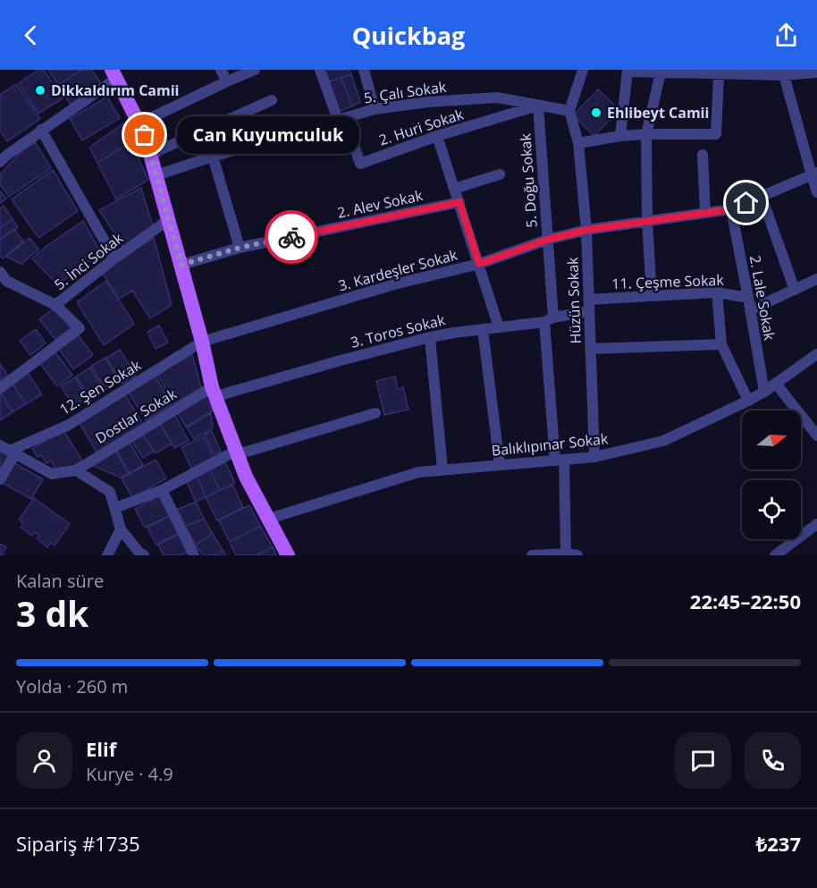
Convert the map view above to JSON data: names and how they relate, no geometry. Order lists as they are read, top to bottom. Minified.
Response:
{"streets":{"street":["5. Çalı Sokak","2. Huri Sokak","5. Doğu Sokak","2. Alev Sokak","5. İnci Sokak","3. Kardeşler Sokak","11. Çeşme Sokak","2. Lale Sokak","Hüzün Sokak","3. Toros Sokak","12. Şen Sokak","Dostlar Sokak","Balıklıpınar Sokak"]},"crossings":[["5. Çalı Sokak","2. Huri Sokak"],["5. Çalı Sokak","5. Doğu Sokak"],["5. Çalı Sokak","Hüzün Sokak"],["2. Huri Sokak","5. Doğu Sokak"],["5. Doğu Sokak","3. Kardeşler Sokak"],["5. Doğu Sokak","3. Toros Sokak"],["5. Doğu Sokak","Balıklıpınar Sokak"],["3. Kardeşler Sokak","2. Lale Sokak"],["3. Kardeşler Sokak","Hüzün Sokak"],["3. Kardeşler Sokak","12. Şen Sokak"],["11. Çeşme Sokak","2. Lale Sokak"],["11. Çeşme Sokak","Hüzün Sokak"],["2. Lale Sokak","Balıklıpınar Sokak"],["Hüzün Sokak","3. Toros Sokak"],["Hüzün Sokak","Balıklıpınar Sokak"],["3. Toros Sokak","Dostlar Sokak"]],"places":["Dikkaldırım Camii","Ehlibeyt Camii","Can Kuyumculuk"],"north":"right","page":{"header":"Quickbag","bubble":"Can Kuyumculuk","heading":["3 dk","Kalan süre","22:45–22:50"],"panel":["Elif","Kurye · 4.9","Sipariş #1735","₺237"],"bar":"Yolda · 260 m"}}
